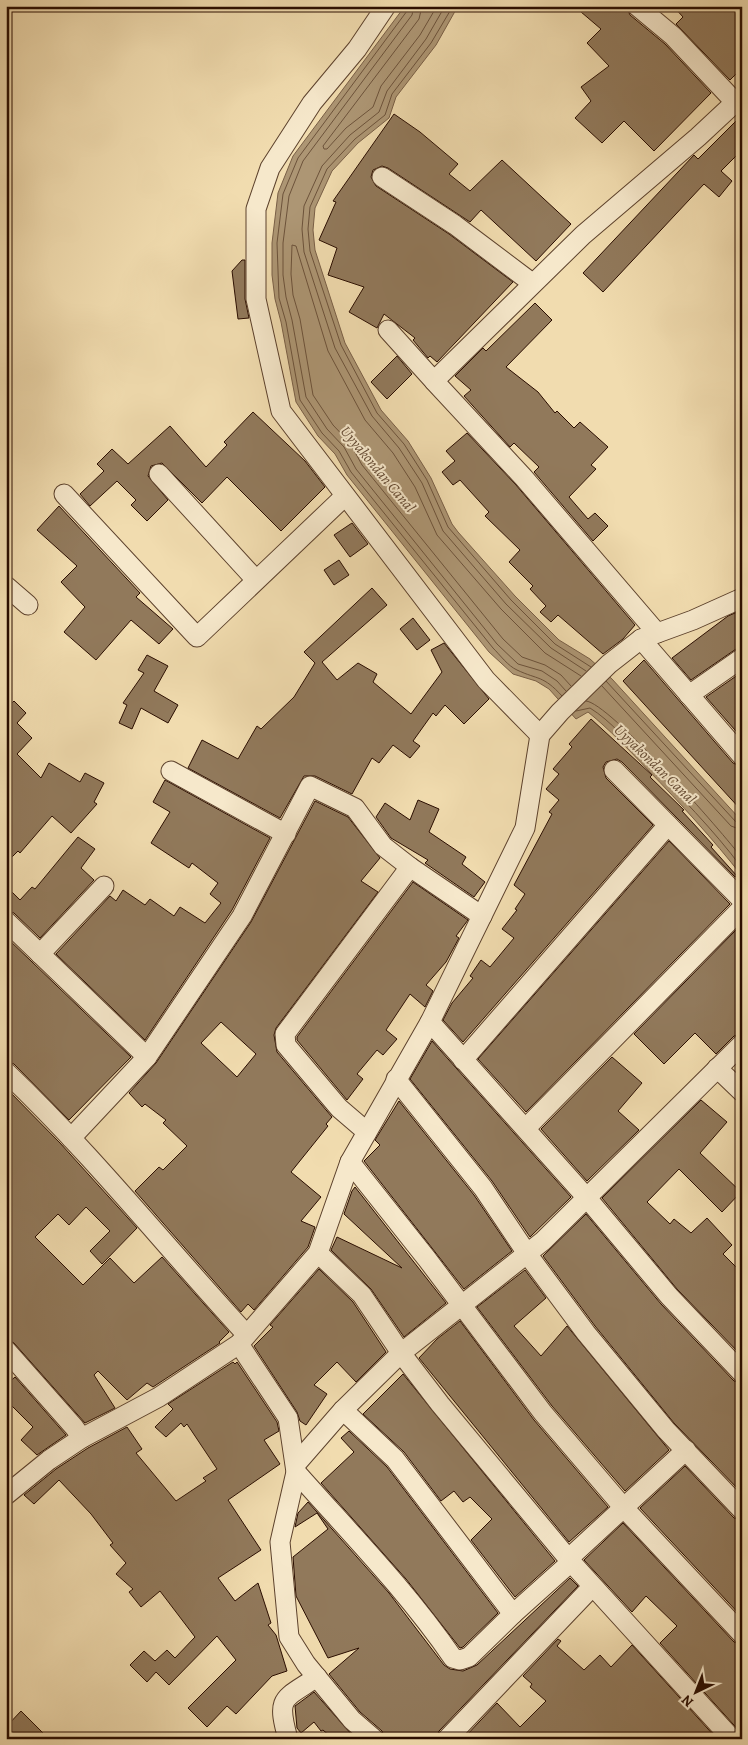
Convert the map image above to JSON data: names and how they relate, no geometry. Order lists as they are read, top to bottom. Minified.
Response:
{"water":["Uyyakondan Canal"],"north":"bottom left"}
